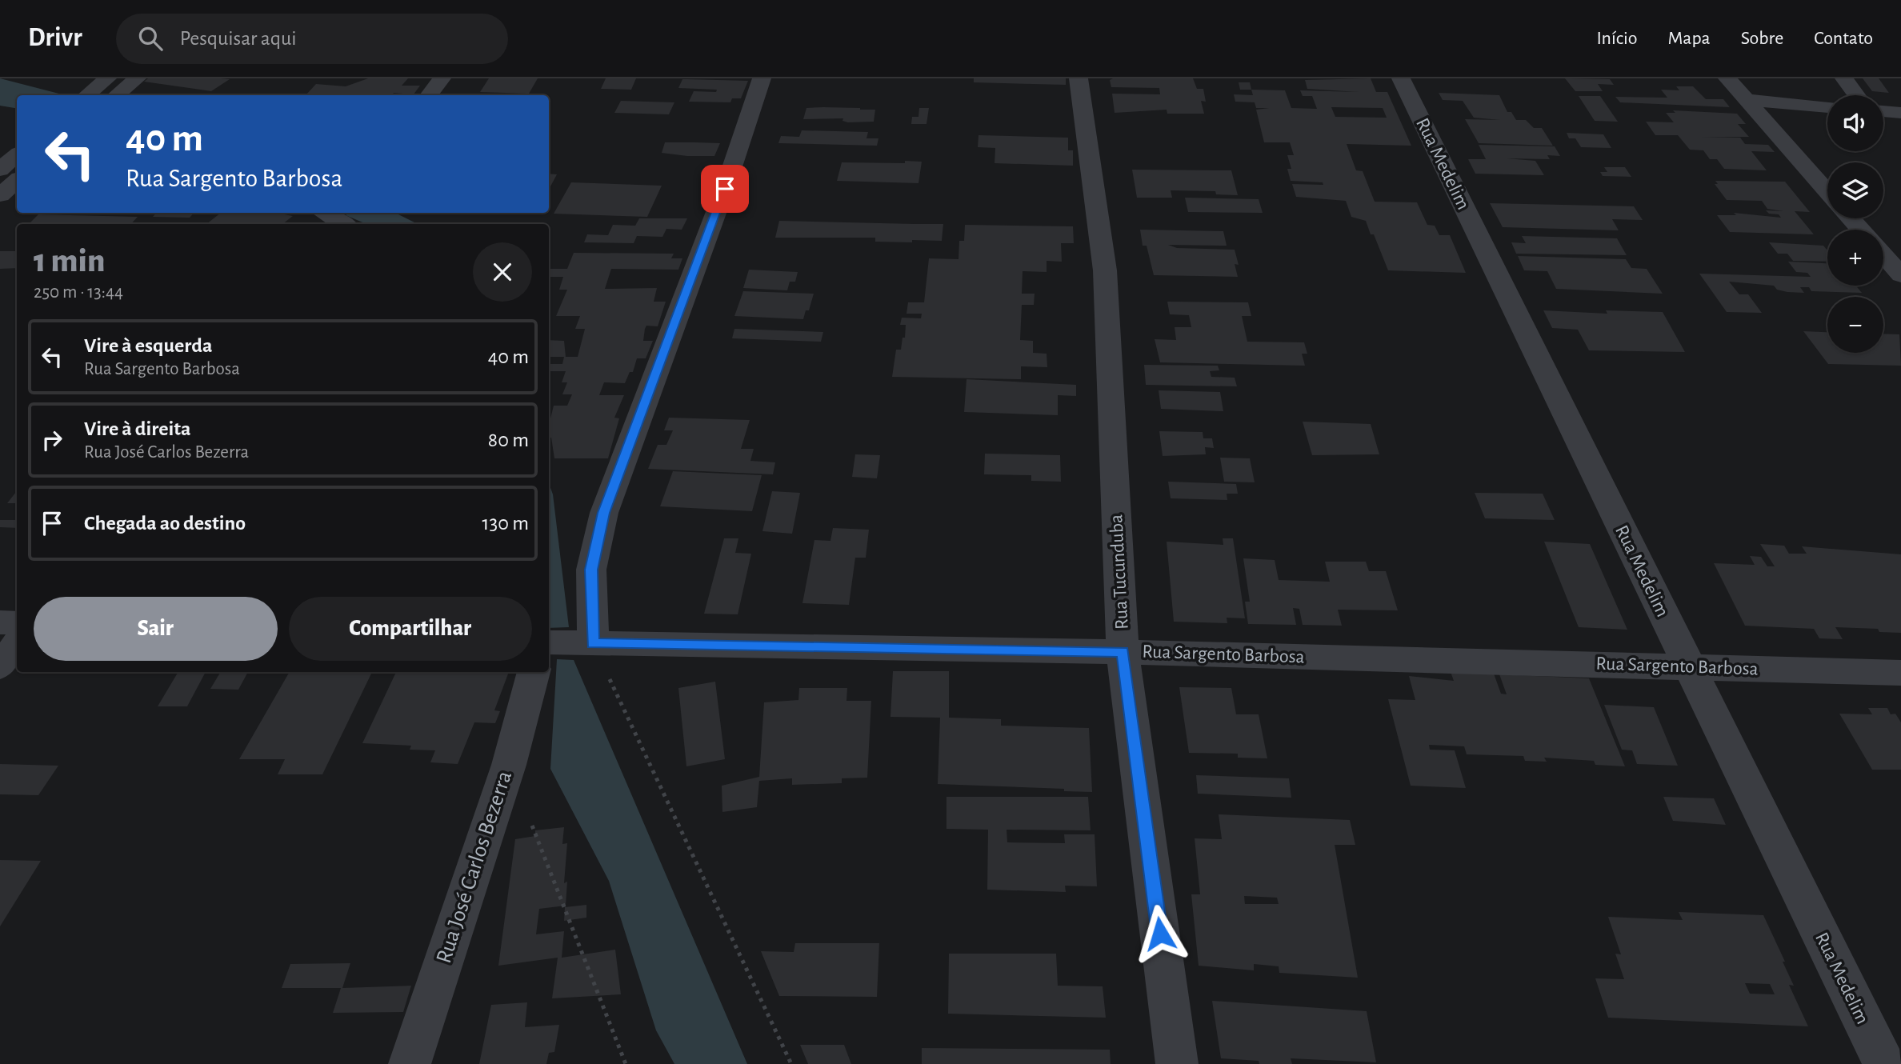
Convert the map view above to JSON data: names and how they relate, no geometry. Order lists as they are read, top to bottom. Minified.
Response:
{"streets":{"street":["Rua Medelim","Rua Tucunduba","Rua Sargento Barbosa","Rua José Carlos Bezerra"]},"crossings":[["Rua Medelim","Rua Sargento Barbosa"],["Rua Tucunduba","Rua Sargento Barbosa"]],"page":{"header":"Drivr","search":"Pesquisar aqui","nav":["Início","Mapa","Sobre","Contato"],"map_buttons":["+","−"],"turn":["40 m","Rua Sargento Barbosa"],"heading":["1 min","250 m · 13:44"],"list":[{"name":"Vire à esquerda","note":"Rua Sargento Barbosa","value":"40 m"},{"name":"Vire à direita","note":"Rua José Carlos Bezerra","value":"80 m"},{"name":"Chegada ao destino","value":"130 m"}],"buttons":["Sair","Compartilhar"]}}
